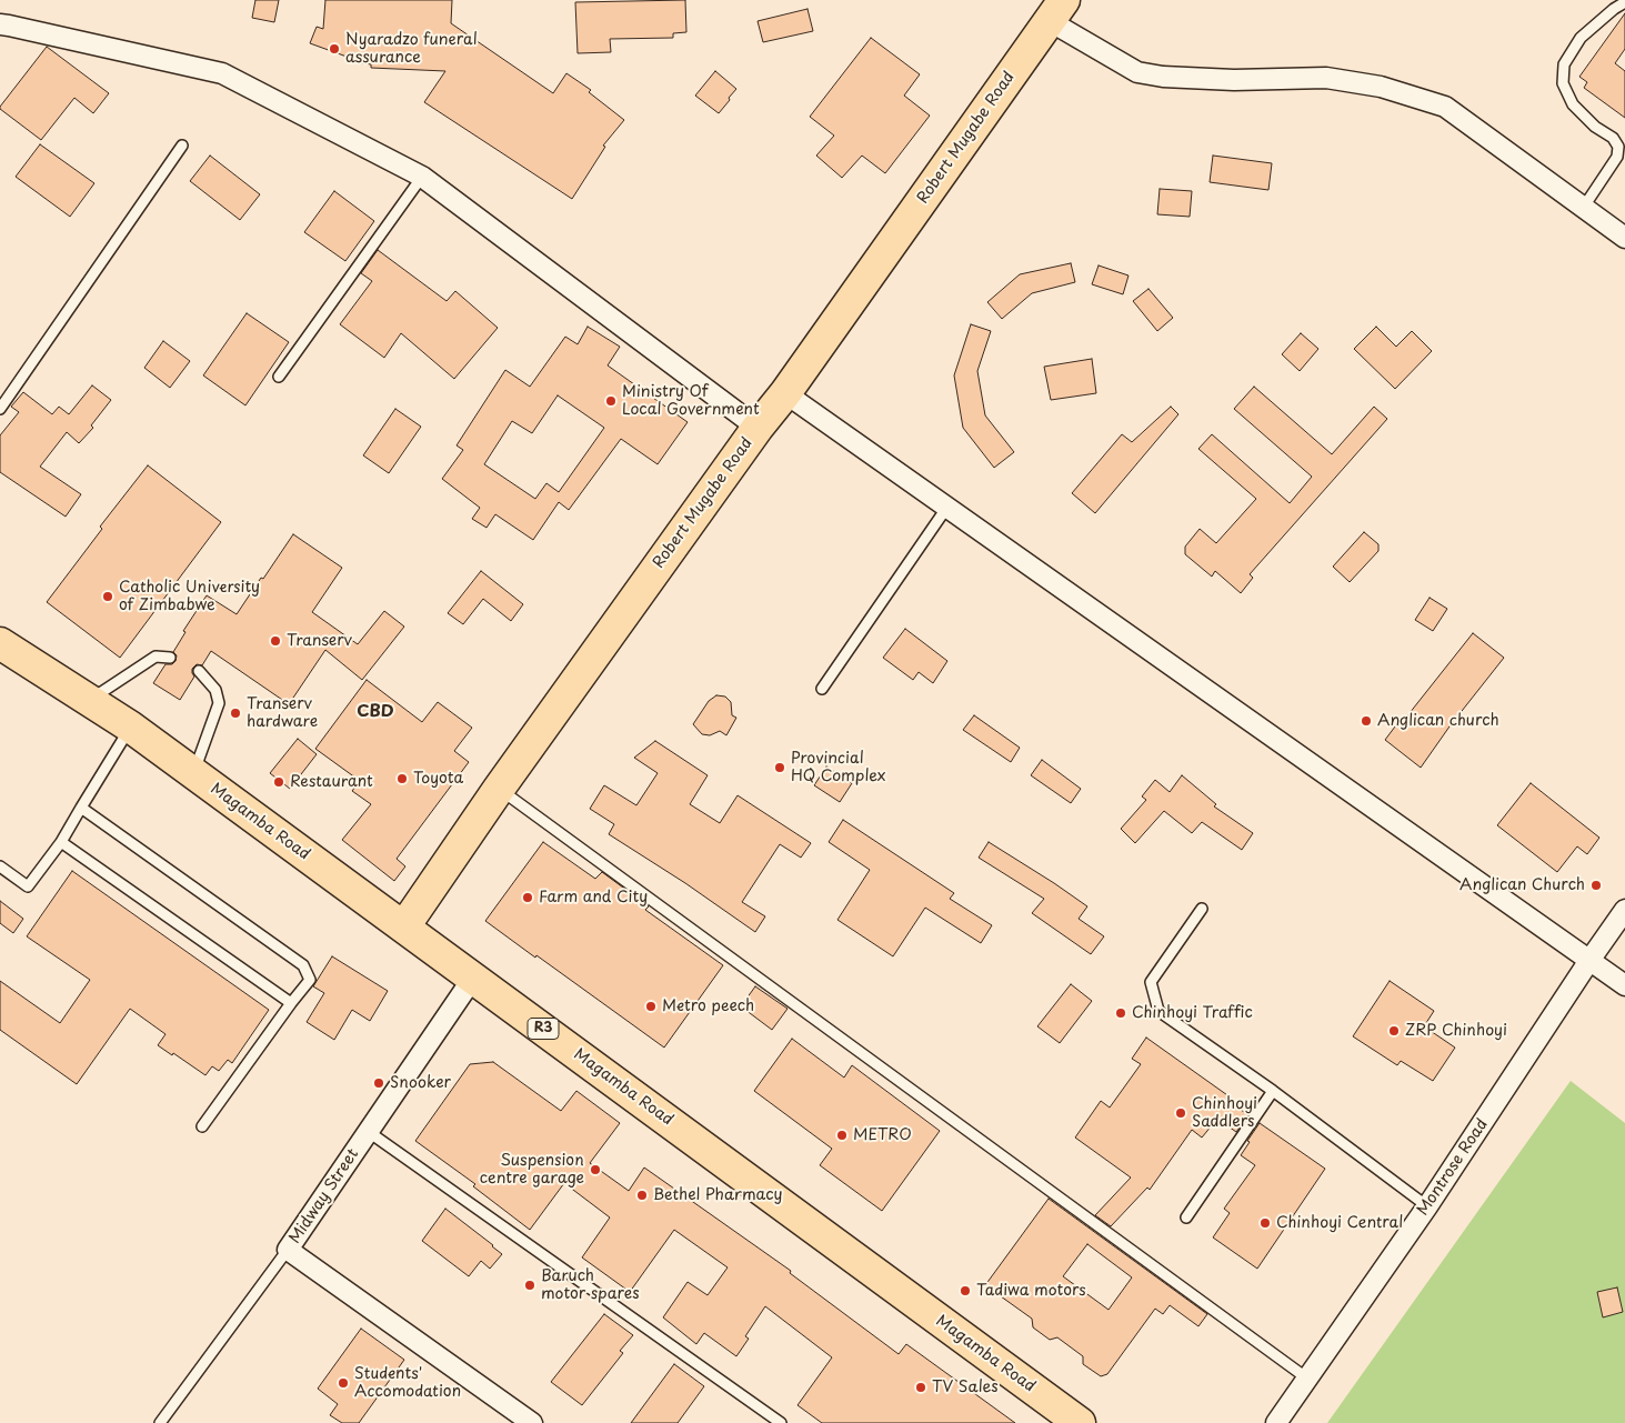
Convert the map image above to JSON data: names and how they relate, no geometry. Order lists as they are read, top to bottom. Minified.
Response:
{"streets":{"main road":["Robert Mugabe Road","Magamba Road","R3"],"street":["Montrose Road","Midway Street"]},"crossings":[["Robert Mugabe Road","Magamba Road"],["Magamba Road","Midway Street"]],"districts":["CBD"],"places":["Nyaradzo funeral assurance","Ministry Of Local Government","Catholic University of Zimbabwe","Transerv","Transerv hardware","Anglican church","Provincial HQ Complex","Toyota","Restaurant","Anglican Church","Farm and City","Metro peech","Chinhoyi Traffic","ZRP Chinhoyi","Snooker","Chinhoyi Saddlers","METRO","Suspension centre garage","Bethel Pharmacy","Chinhoyi Central","Baruch motor spares","Tadiwa motors","Students' Accomodation","TV Sales"]}
